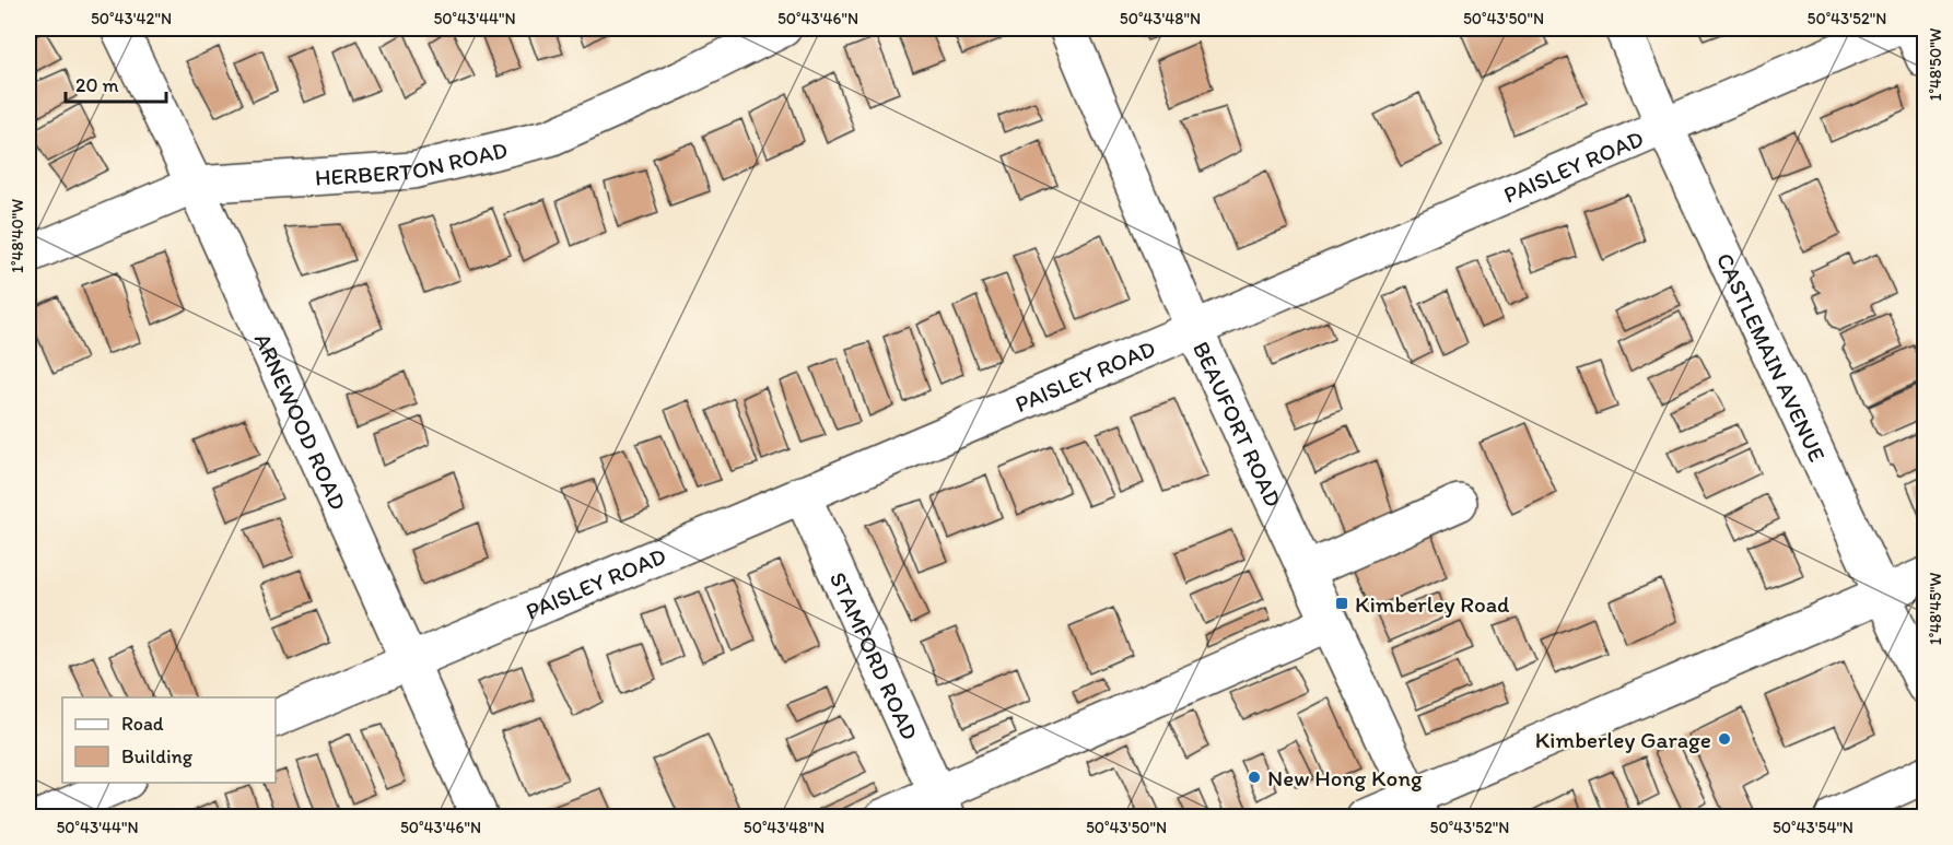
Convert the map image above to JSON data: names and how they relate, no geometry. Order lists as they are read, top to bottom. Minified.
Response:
{"streets":{"street":["HERBERTON ROAD","PAISLEY ROAD","CASTLEMAIN AVENUE","ARNEWOOD ROAD","BEAUFORT ROAD","STAMFORD ROAD"]},"crossings":[["HERBERTON ROAD","ARNEWOOD ROAD"],["PAISLEY ROAD","CASTLEMAIN AVENUE"],["PAISLEY ROAD","ARNEWOOD ROAD"],["PAISLEY ROAD","BEAUFORT ROAD"],["PAISLEY ROAD","STAMFORD ROAD"]],"places":{"transit":["Kimberley Road"],"other":["Kimberley Garage","New Hong Kong"]},"legend":["Road","Building"],"scale_bar":"20 m","coordinates":["50°43'42\"N","50°43'44\"N","50°43'46\"N","50°43'48\"N","50°43'50\"N","50°43'52\"N","1°48'50\"W","1°48'40\"W","1°48'45\"W","50°43'54\"N"]}
